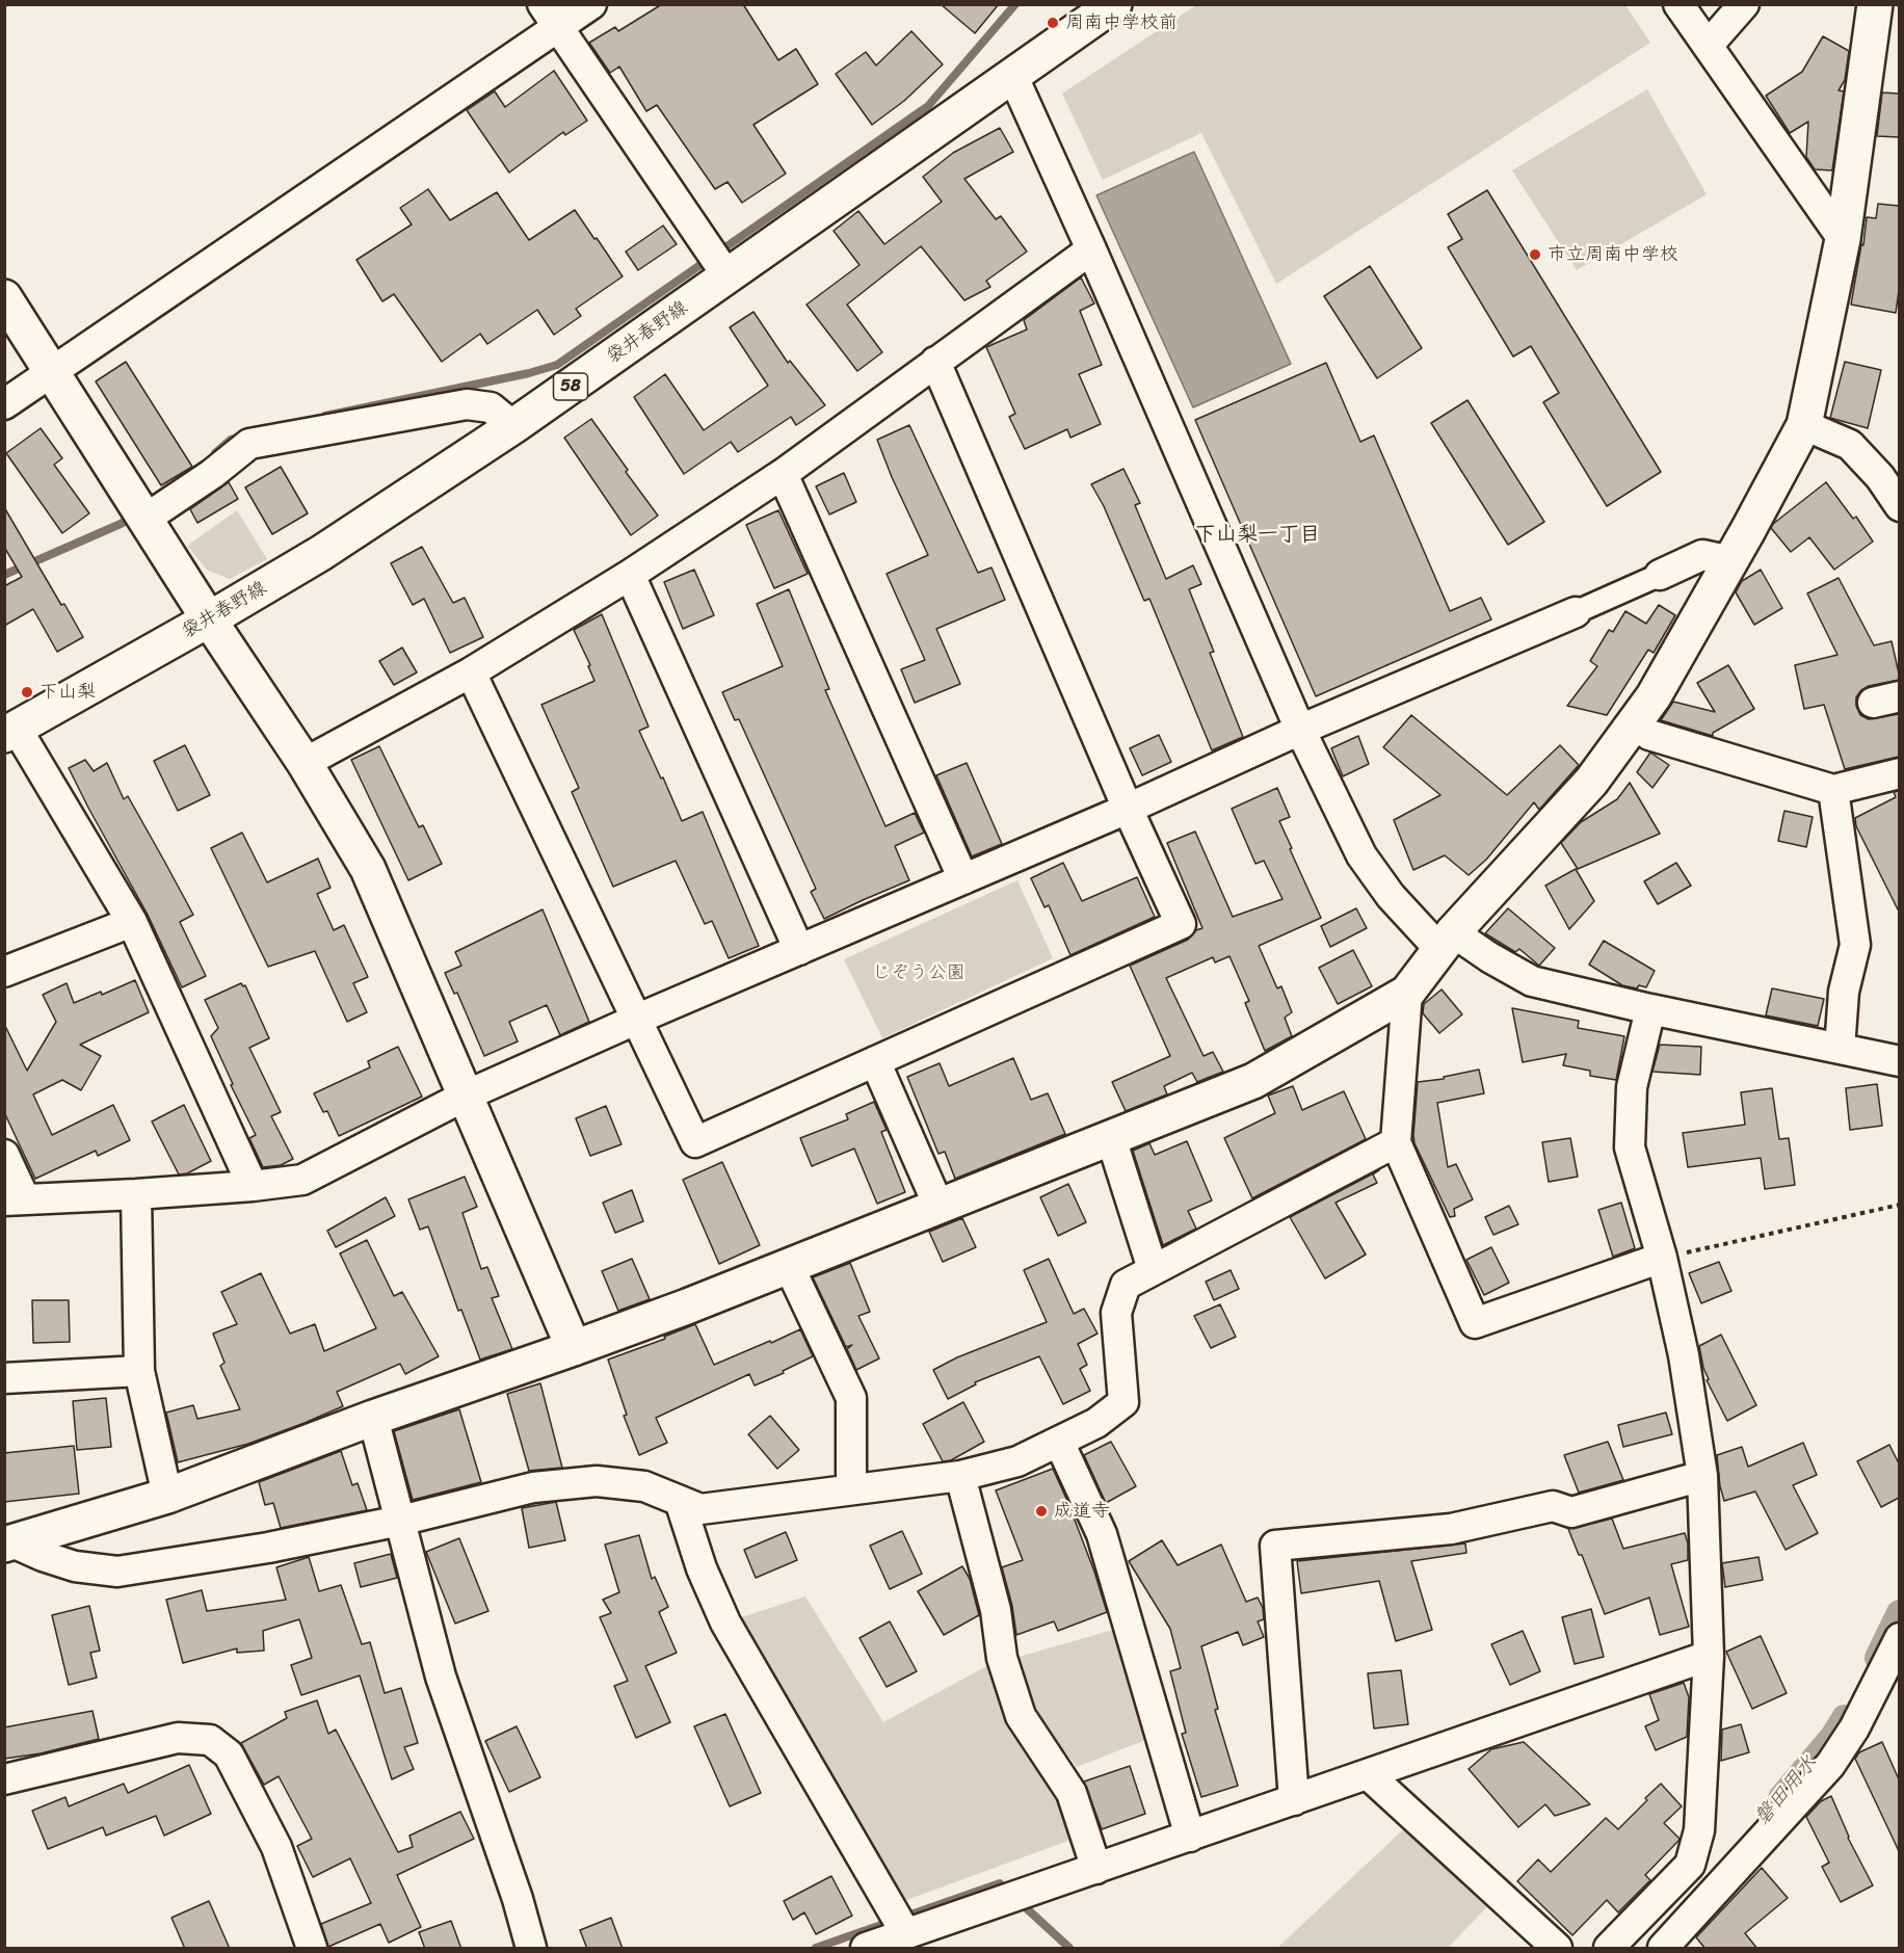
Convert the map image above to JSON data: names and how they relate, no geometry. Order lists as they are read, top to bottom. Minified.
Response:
{"streets":{"street":["袋井春野線","58"]},"districts":["下山梨一丁目"],"water":["磐田用水"],"parks":["じぞう公園"],"places":["周南中学校前","市立周南中学校","下山梨","成道寺"]}
